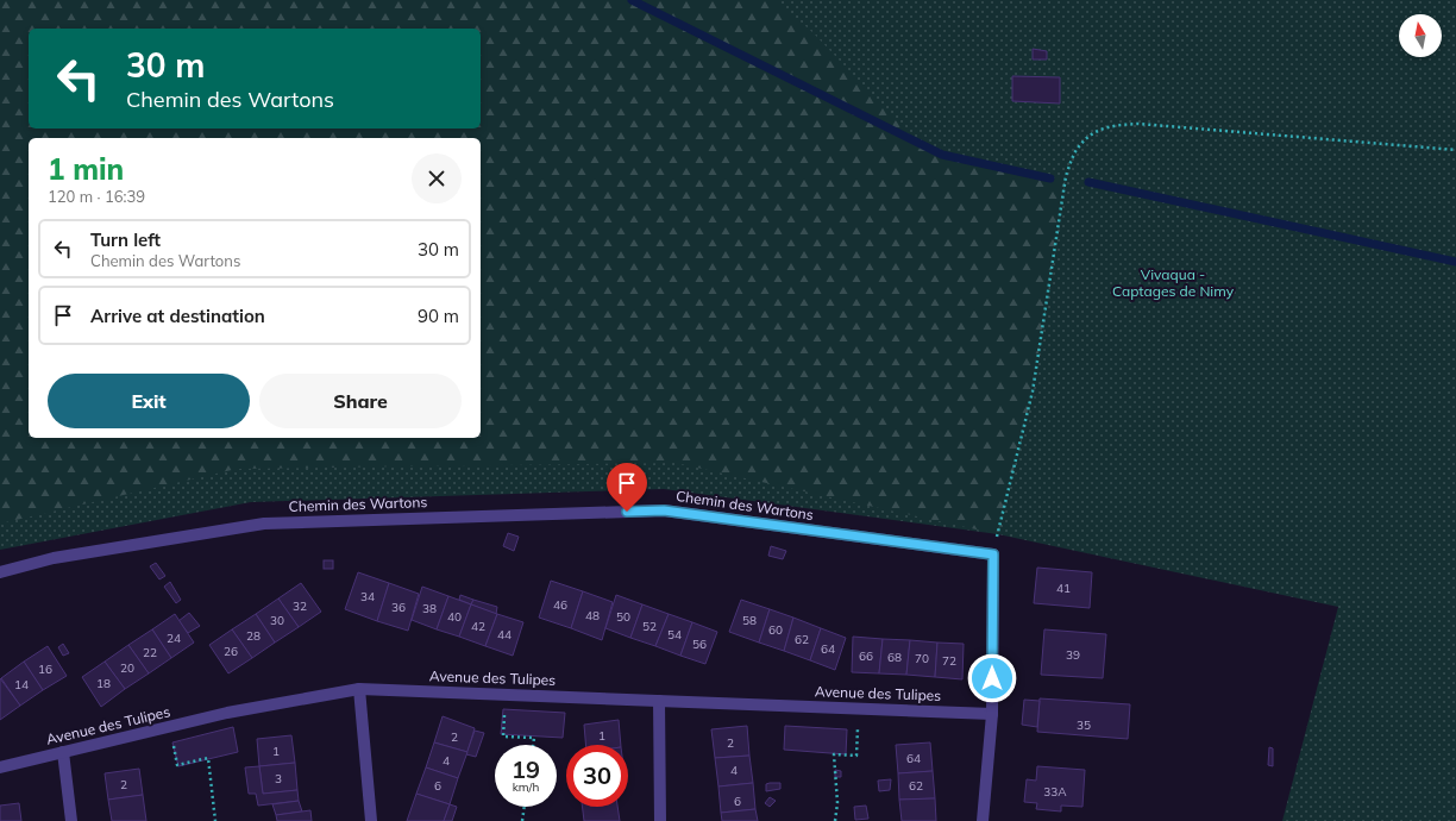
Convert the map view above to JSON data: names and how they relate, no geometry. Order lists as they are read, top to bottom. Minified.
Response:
{"streets":{"street":["Chemin des Wartons","Avenue des Tulipes"]},"parks":["Vivaqua - Captages de Nimy"],"house_numbers":["41","34","46","32","36","38","48","40","50","30","58","42","52","60","44","54","28","24","62","56","64","26","22","39","66","68","70","72","20","16","18","14","35","1","2","2","1","64","4","4","3","2","6","62","33A","6"],"north":"top","page":{"turn":["30 m","Chemin des Wartons"],"heading":["1 min","120 m · 16:39"],"list":[{"name":"Turn left","note":"Chemin des Wartons","value":"30 m"},{"name":"Arrive at destination","value":"90 m"}],"buttons":["Exit","Share"],"speed":"19 km/h","limit":"30"}}
